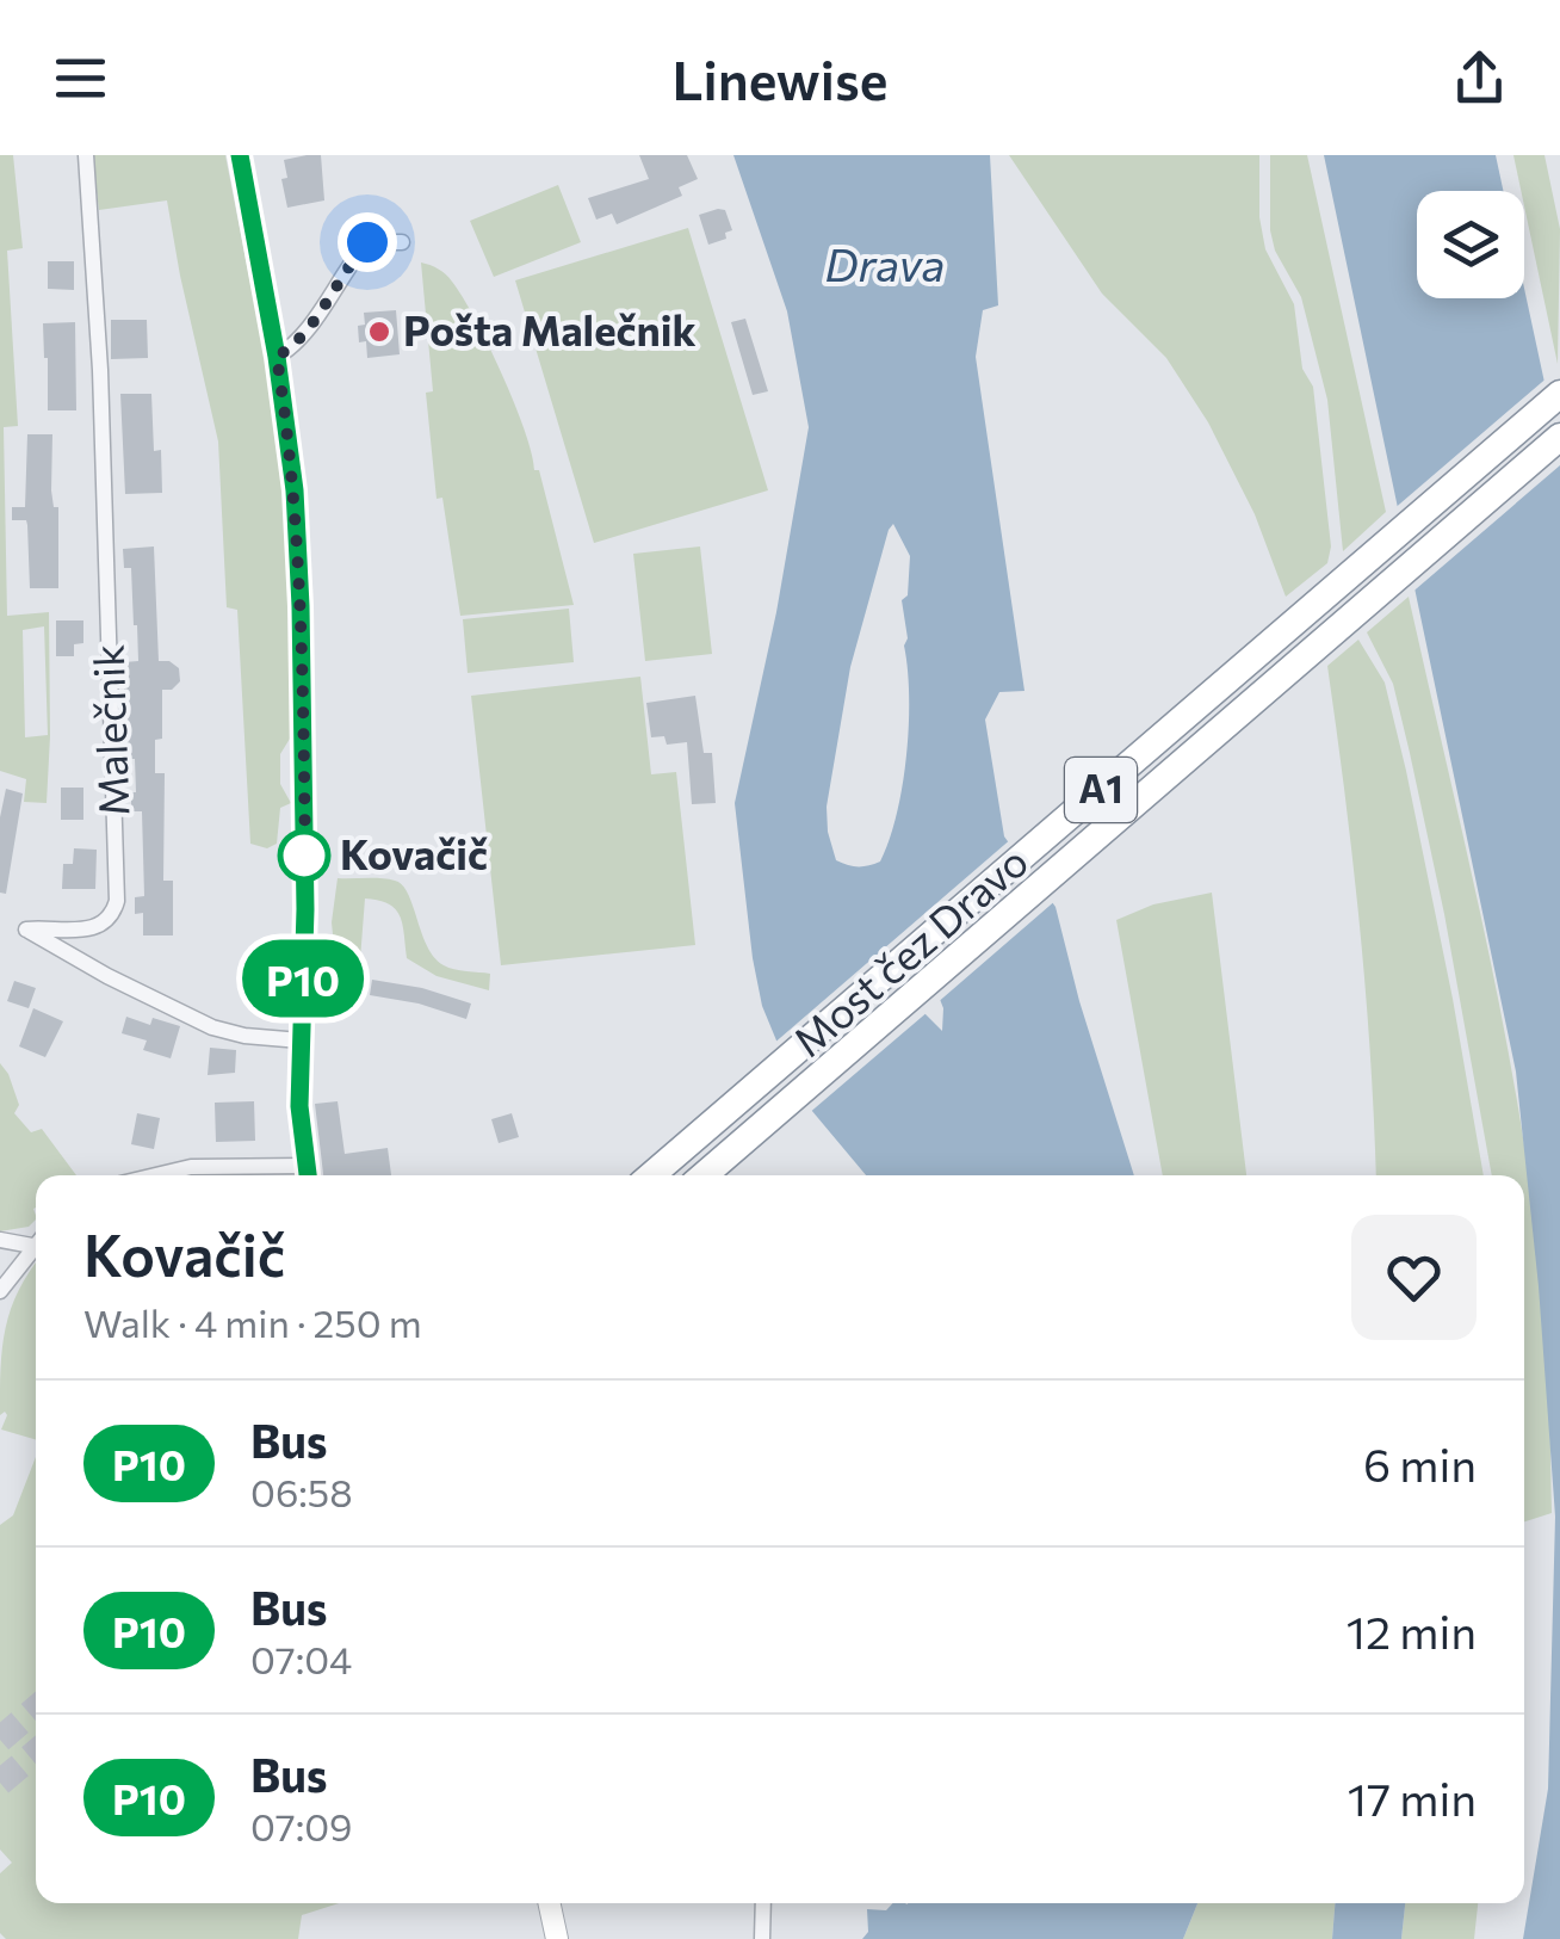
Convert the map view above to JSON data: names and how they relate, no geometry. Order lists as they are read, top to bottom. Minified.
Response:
{"streets":{"highway":["A1","Most čez Dravo"],"street":["Malečnik"]},"water":["Drava"],"places":["Pošta Malečnik","Kovačič"],"lines":["bus line P10"],"page":{"header":"Linewise","on_map":"P10","heading":["Kovačič","Walk · 4 min · 250 m"],"list":[{"mark":"P10","name":"Bus","note":"06:58","value":"6 min"},{"mark":"P10","name":"Bus","note":"07:04","value":"12 min"},{"mark":"P10","name":"Bus","note":"07:09","value":"17 min"}]}}
